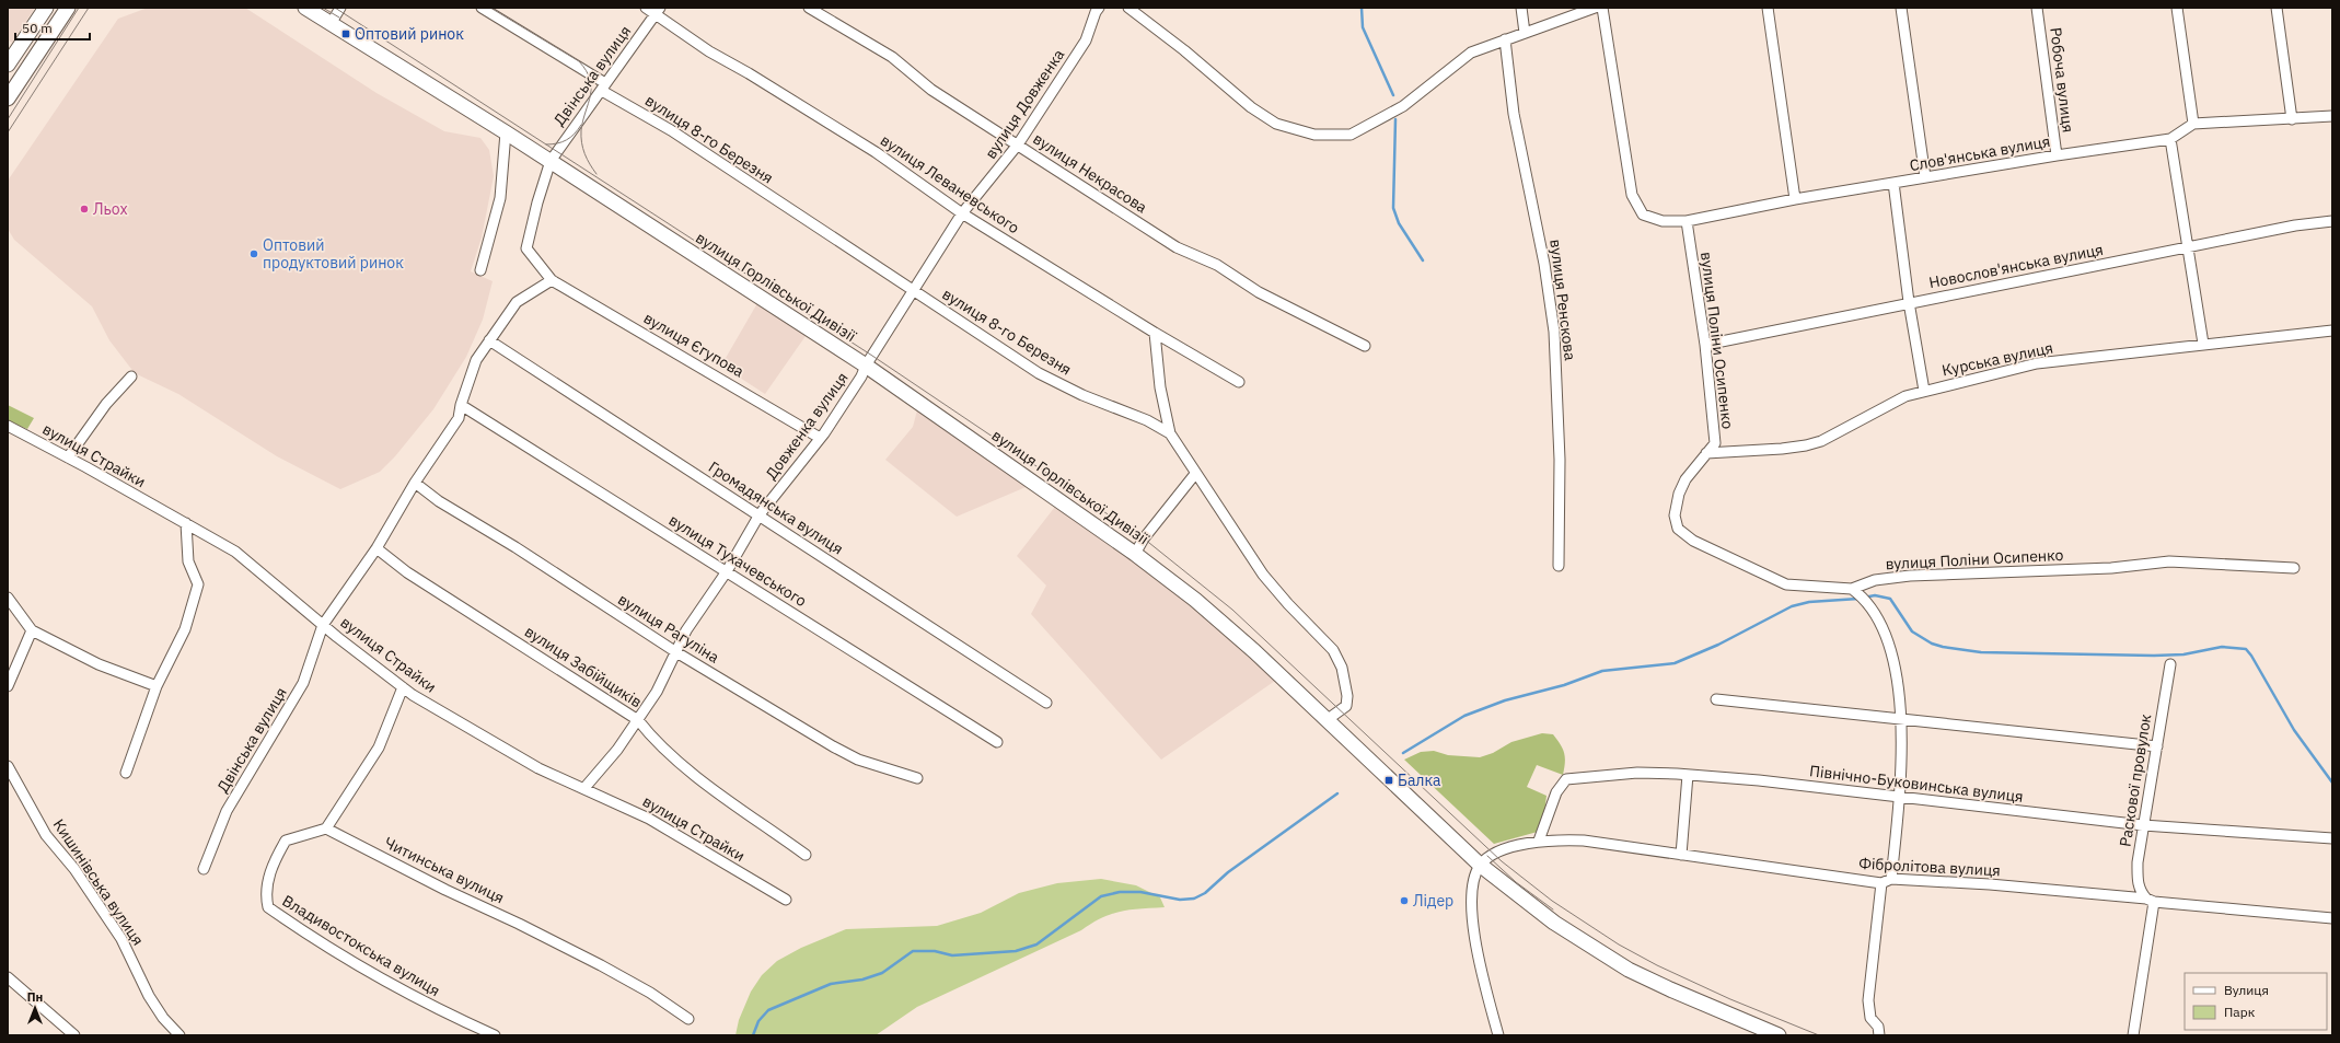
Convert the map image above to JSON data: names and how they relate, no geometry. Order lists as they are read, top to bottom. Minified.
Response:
{"streets":{"main road":["вулиця Горлівської Дивізії"],"street":["Двінська вулиця","Робоча вулиця","вулиця Довженка","вулиця 8-го Березня","Слов'янська вулиця","вулиця Некрасова","вулиця Леваневського","Новослов'янська вулиця","вулиця Ренскова","вулиця Поліни Осипенко","вулиця Єгупова","Курська вулиця","Довженка вулиця","вулиця Страйки","Громадянська вулиця","вулиця Тухачевського","вулиця Рагуліна","вулиця Забійщиків","Раскової провулок","Північно-Буковинська вулиця","Фібролітова вулиця","Читинська вулиця","Кишинівська вулиця","Владивостокська вулиця"]},"crossings":[["Двінська вулиця","вулиця 8-го Березня"],["Двінська вулиця","вулиця Леваневського"],["Двінська вулиця","вулиця Горлівської Дивізії"],["Двінська вулиця","вулиця Єгупова"],["Двінська вулиця","вулиця Страйки"],["Двінська вулиця","Громадянська вулиця"],["Двінська вулиця","вулиця Тухачевського"],["Двінська вулиця","вулиця Рагуліна"],["Двінська вулиця","вулиця Забійщиків"],["Робоча вулиця","Слов'янська вулиця"],["вулиця Довженка","вулиця 8-го Березня"],["вулиця Довженка","вулиця Некрасова"],["вулиця Довженка","вулиця Леваневського"],["вулиця Довженка","вулиця Горлівської Дивізії"],["вулиця Довженка","Довженка вулиця"],["вулиця 8-го Березня","вулиця Горлівської Дивізії"],["Слов'янська вулиця","вулиця Поліни Осипенко"],["Новослов'янська вулиця","вулиця Поліни Осипенко"],["вулиця Горлівської Дивізії","Довженка вулиця"],["вулиця Горлівської Дивізії","Фібролітова вулиця"],["вулиця Поліни Осипенко","Курська вулиця"],["вулиця Єгупова","Довженка вулиця"],["Довженка вулиця","вулиця Страйки"],["Довженка вулиця","Громадянська вулиця"],["Довженка вулиця","вулиця Тухачевського"],["Довженка вулиця","вулиця Рагуліна"],["Довженка вулиця","вулиця Забійщиків"],["Раскової провулок","Північно-Буковинська вулиця"],["Раскової провулок","Фібролітова вулиця"],["Північно-Буковинська вулиця","Фібролітова вулиця"],["Читинська вулиця","Владивостокська вулиця"]],"places":{"transit":["Оптовий ринок","Балка"],"other":["Льох","Оптовий продуктовий ринок","Лідер"]},"legend":["Вулиця","Парк"],"scale_bar":"50 m","north":"top"}
